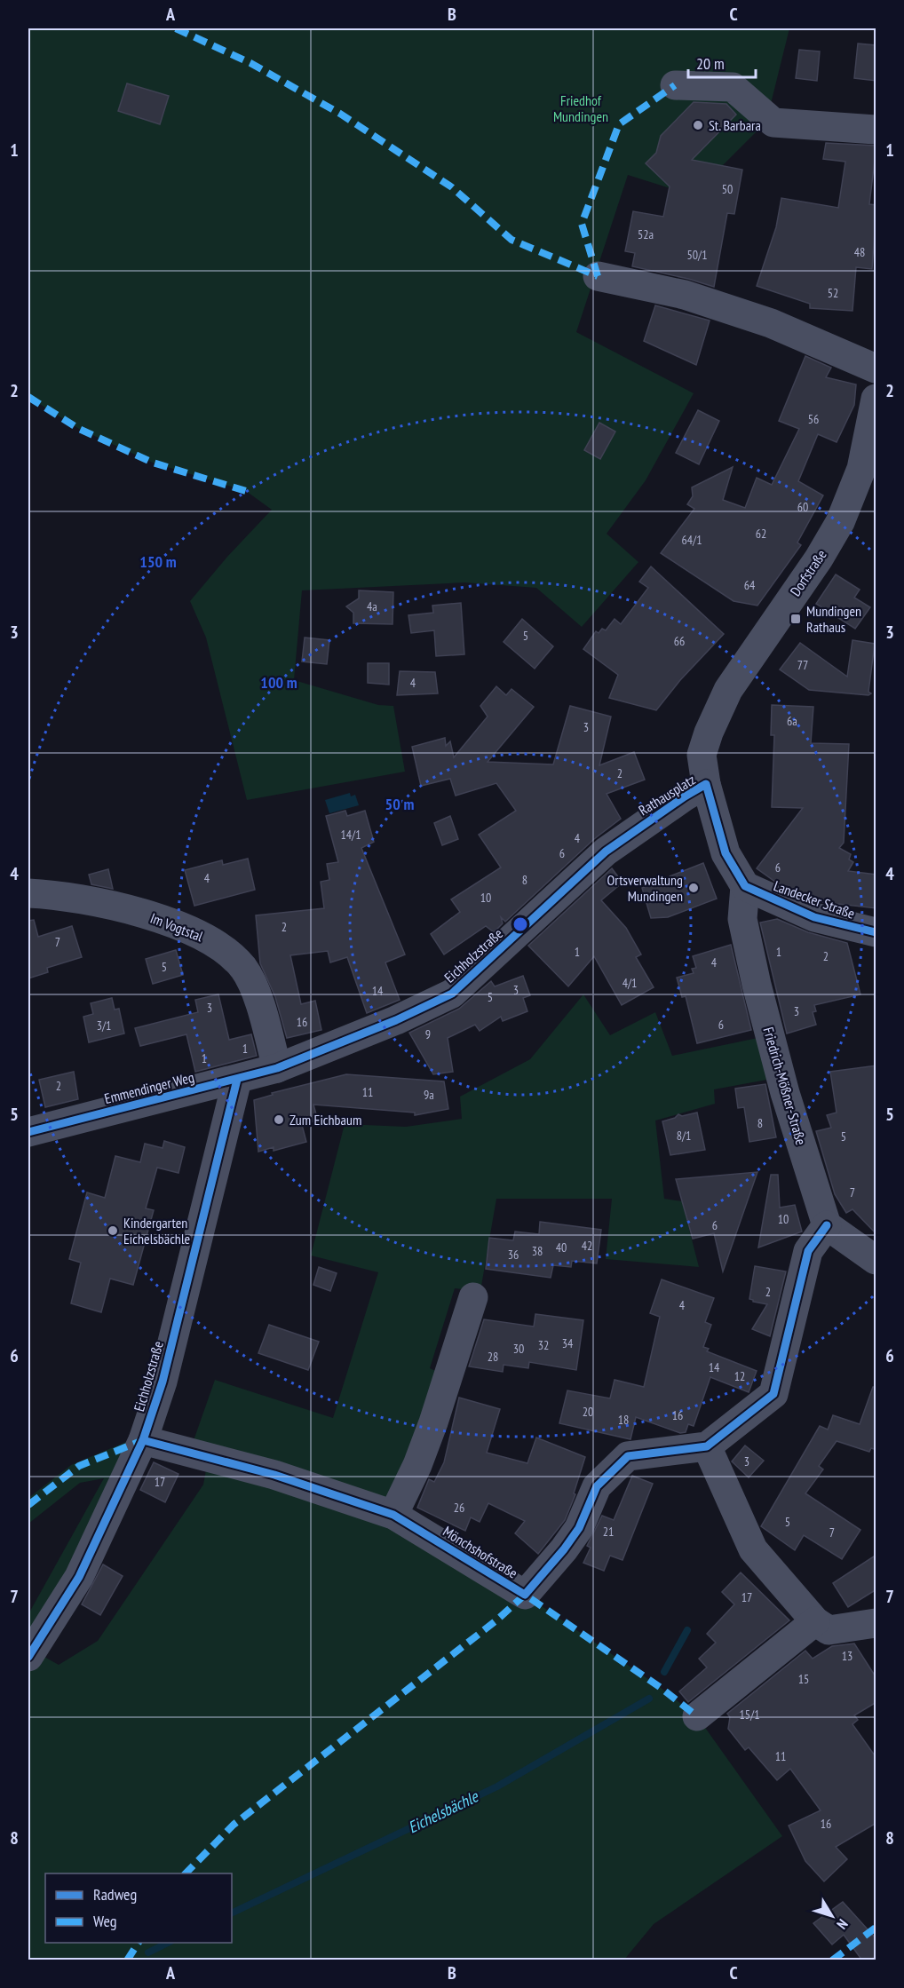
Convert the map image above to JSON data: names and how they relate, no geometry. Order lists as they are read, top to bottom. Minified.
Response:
{"streets":{"street":["Dorfstraße","Rathausplatz","Landecker Straße","Im Vogtstal","Eichholzstraße","Friedrich-Mößner-Straße","Emmendinger Weg","Mönchshofstraße"]},"crossings":[["Dorfstraße","Rathausplatz"],["Rathausplatz","Landecker Straße"],["Rathausplatz","Eichholzstraße"],["Rathausplatz","Friedrich-Mößner-Straße"],["Landecker Straße","Friedrich-Mößner-Straße"],["Im Vogtstal","Eichholzstraße"],["Im Vogtstal","Emmendinger Weg"],["Eichholzstraße","Emmendinger Weg"],["Eichholzstraße","Mönchshofstraße"]],"water":["Eichelsbächle"],"parks":["Friedhof Mundingen"],"places":{"other":["St. Barbara","Ortsverwaltung Mundingen","Zum Eichbaum","Kindergarten Eichelsbächle"],"transit":["Mundingen Rathaus"]},"house_numbers":["50","52a","48","50/1","52","56","60","62","64/1","64","4a","5","66","77","4","6a","3","2","14/1","4","6","6","4","8","10","2","7","1","1","2","4","5","4/1","3","14","5","3","3","16","6","3/1","9","1","1","2","11","9a","8","8/1","5","7","10","6","42","40","38","36","2","4","34","32","30","28","14","12","20","16","18","3","17","26","5","21","7","17","13","15","15/1","11","16"],"legend":["Radweg","Weg"],"scale_bar":"20 m","north":"bottom right","grid":{"columns":["A","B","C"],"rows":["1","2","3","4","5","6","7","8"]},"rings":["150 m","100 m","50 m"]}
